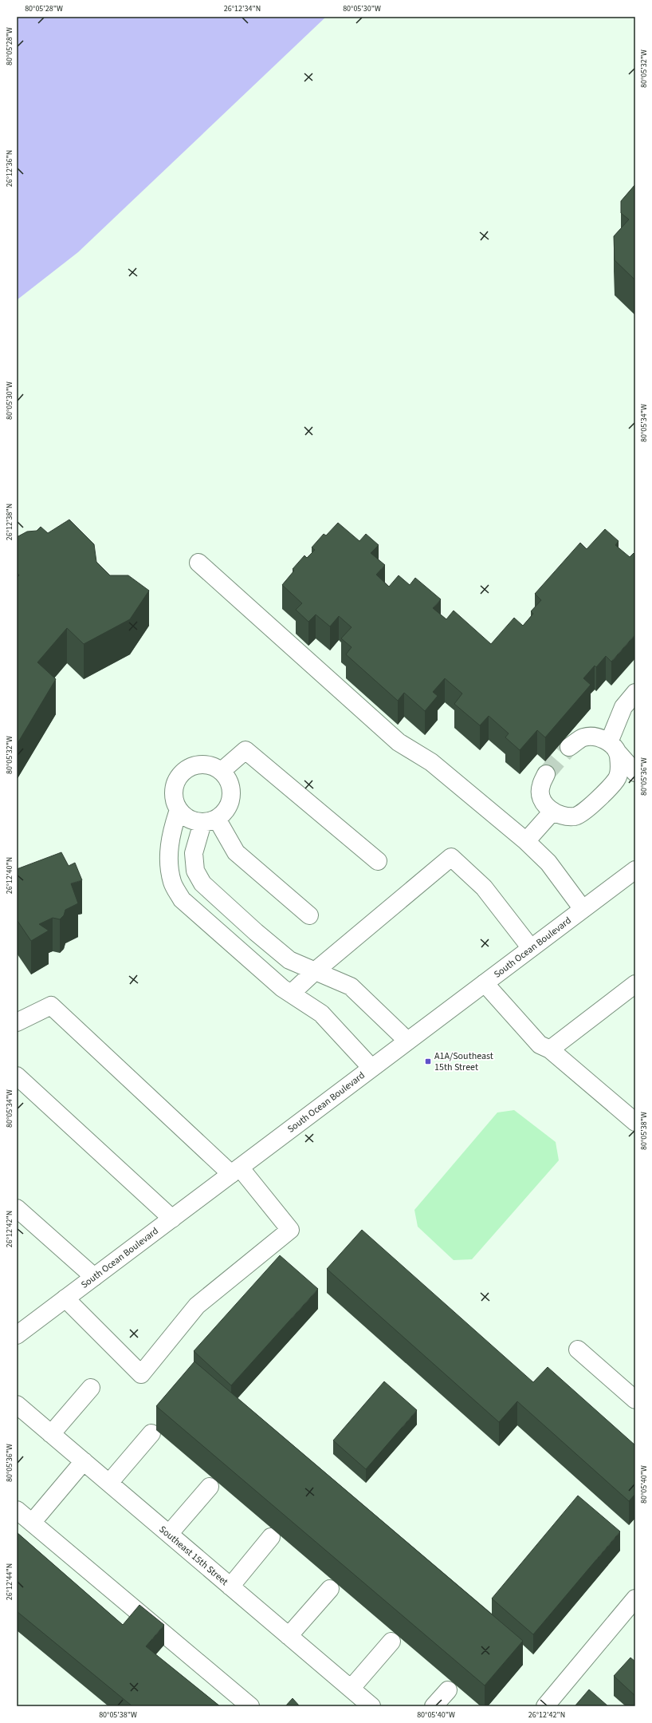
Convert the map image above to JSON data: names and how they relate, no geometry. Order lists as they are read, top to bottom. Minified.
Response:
{"streets":{"main road":["South Ocean Boulevard","Southeast 15th Street"]},"places":{"transit":["A1A/Southeast 15th Street"]},"coordinates":["80°05'28\"W","26°12'34\"N","80°05'30\"W","80°05'32\"W","26°12'36\"N","80°05'34\"W","26°12'38\"N","80°05'36\"W","26°12'40\"N","80°05'38\"W","26°12'42\"N","80°05'40\"W","26°12'44\"N"]}
